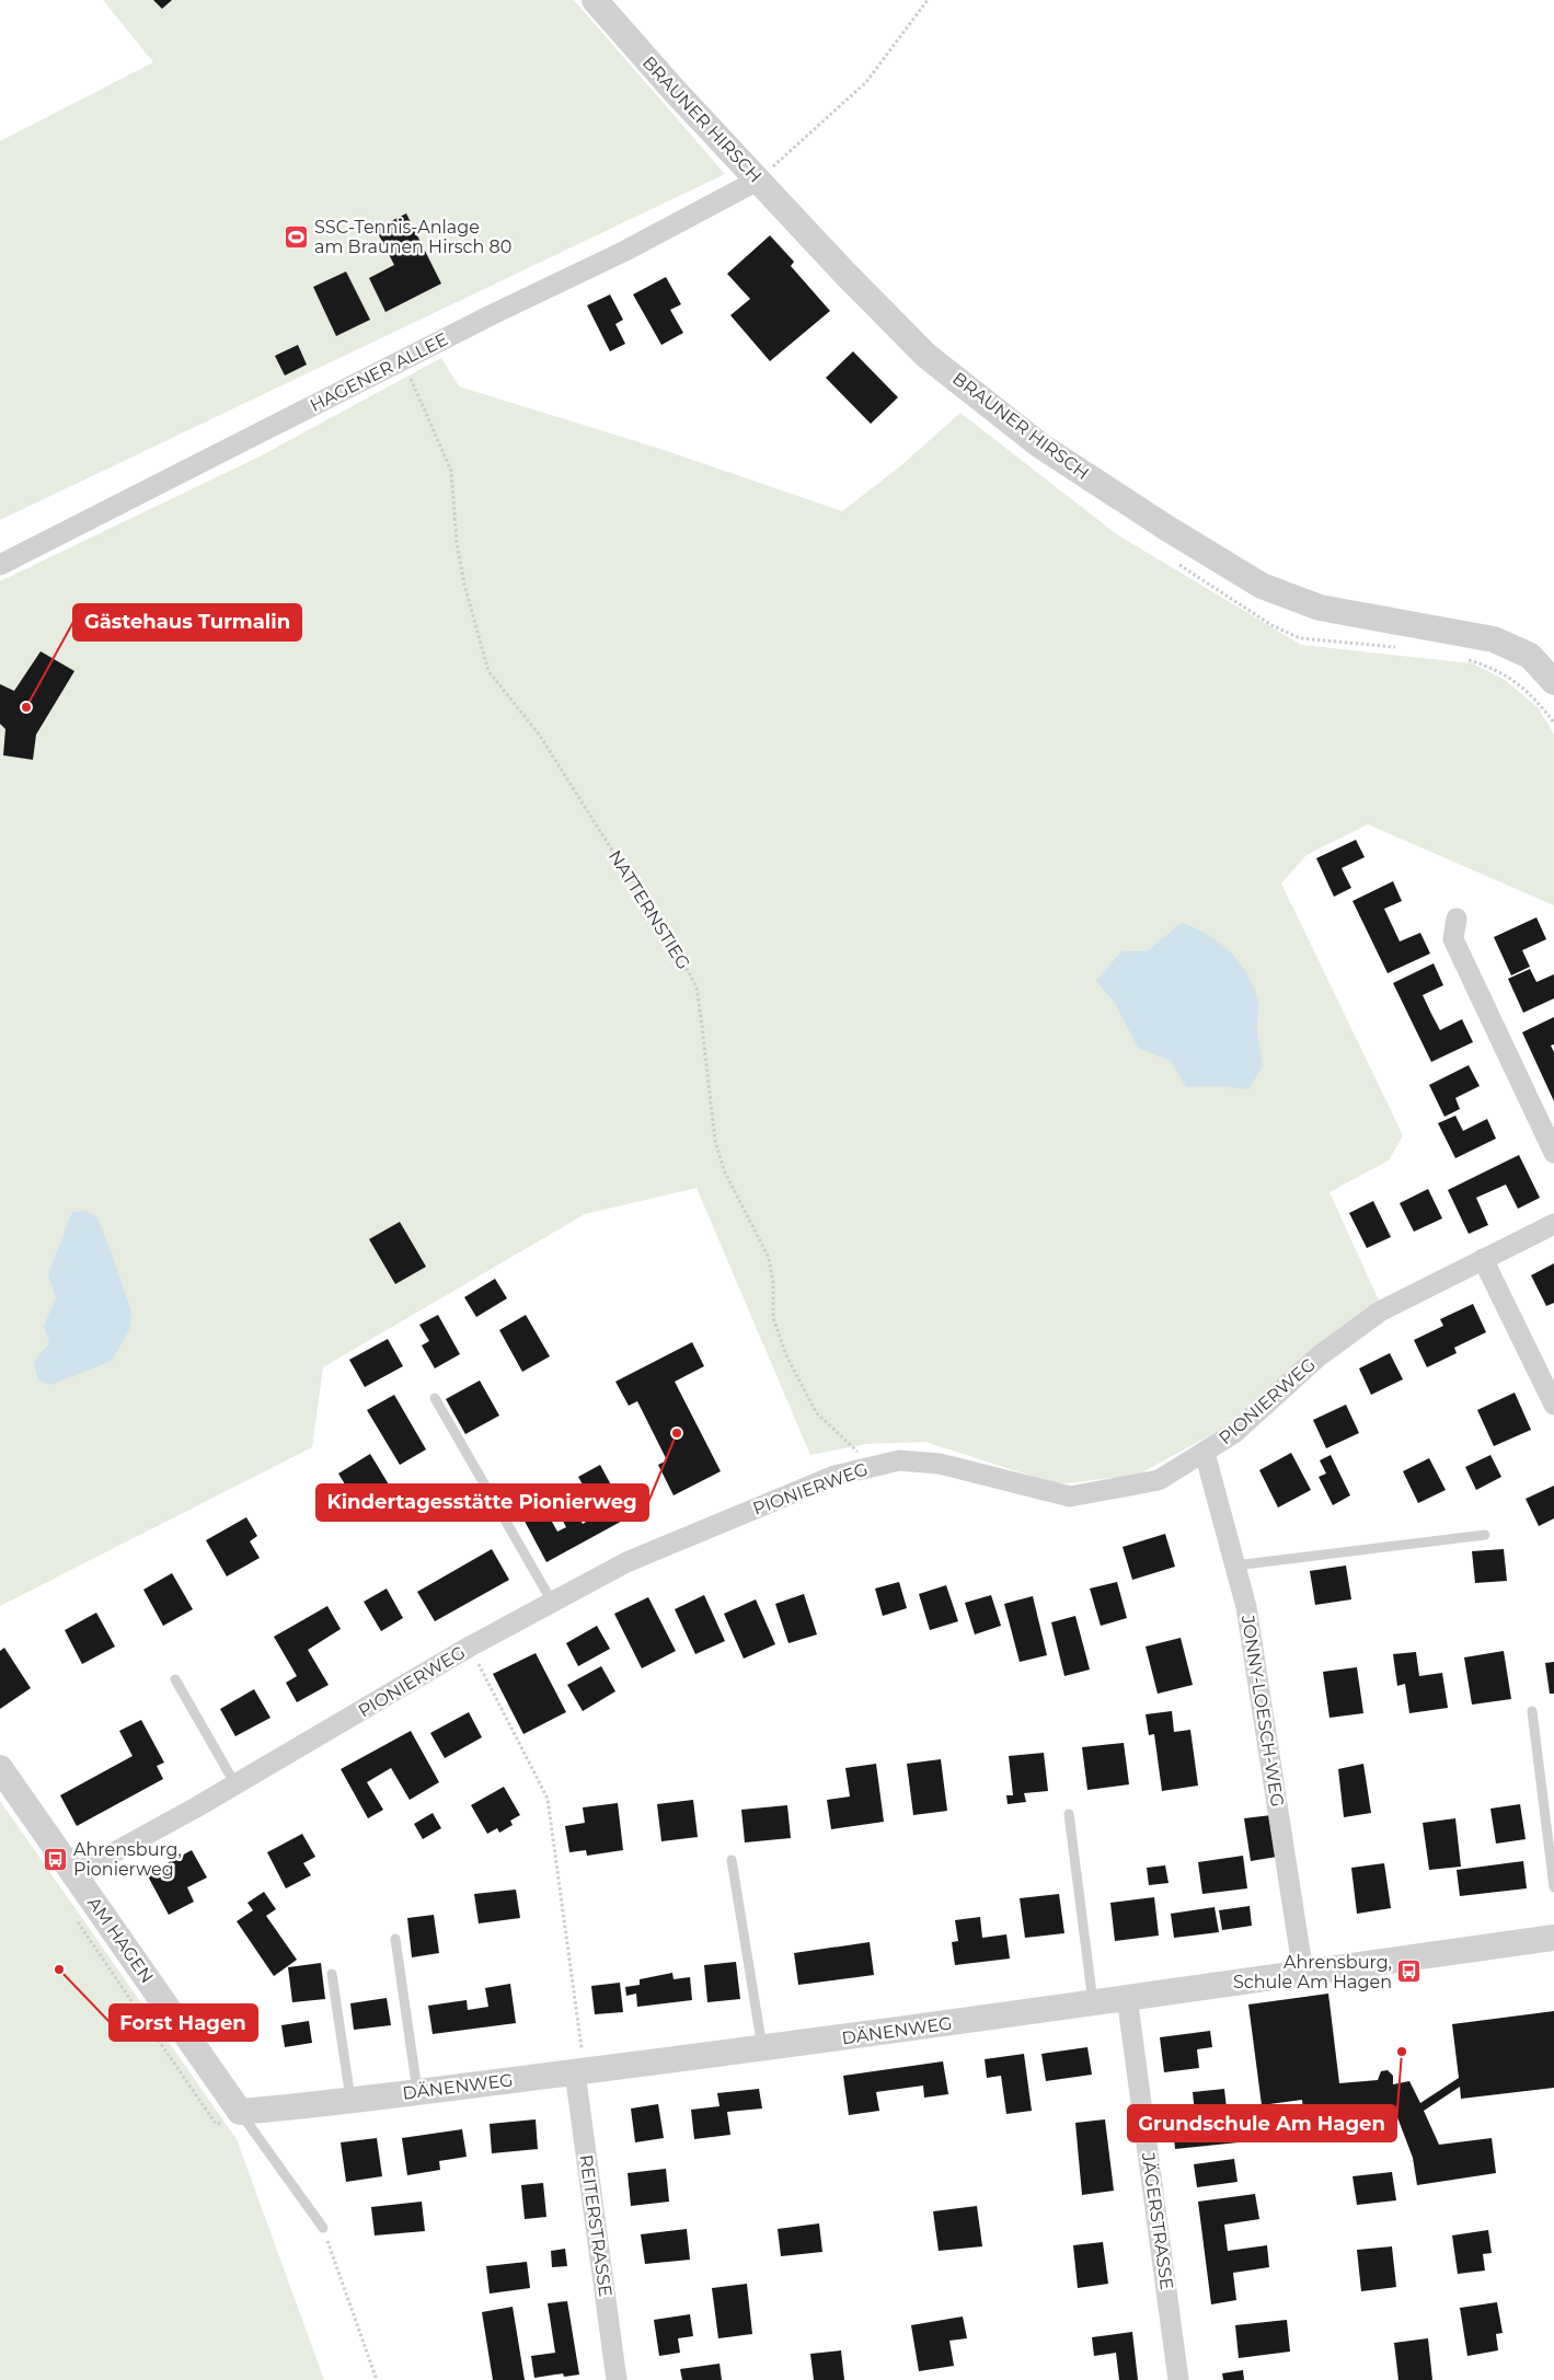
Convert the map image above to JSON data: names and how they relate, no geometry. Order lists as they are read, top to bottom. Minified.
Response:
{"streets":{"street":["BRAUNER HIRSCH","HAGENER ALLEE","PIONIERWEG","JONNY-LOESCH-WEG","AM HAGEN","DÄNENWEG","JÄGERSTRASSE","REITERSTRASSE"],"path":["NATTERNSTIEG"]},"crossings":[["BRAUNER HIRSCH","HAGENER ALLEE"],["HAGENER ALLEE","NATTERNSTIEG"],["NATTERNSTIEG","PIONIERWEG"],["PIONIERWEG","JONNY-LOESCH-WEG"],["PIONIERWEG","AM HAGEN"],["JONNY-LOESCH-WEG","DÄNENWEG"],["AM HAGEN","DÄNENWEG"],["DÄNENWEG","JÄGERSTRASSE"],["DÄNENWEG","REITERSTRASSE"]],"places":{"sports":["SSC-Tennis-Anlage am Braunen Hirsch 80"],"other":["Gästehaus Turmalin","Kindertagesstätte Pionierweg","Forst Hagen","Grundschule Am Hagen"],"bus stop":["Ahrensburg, Pionierweg","Ahrensburg, Schule Am Hagen"]}}
